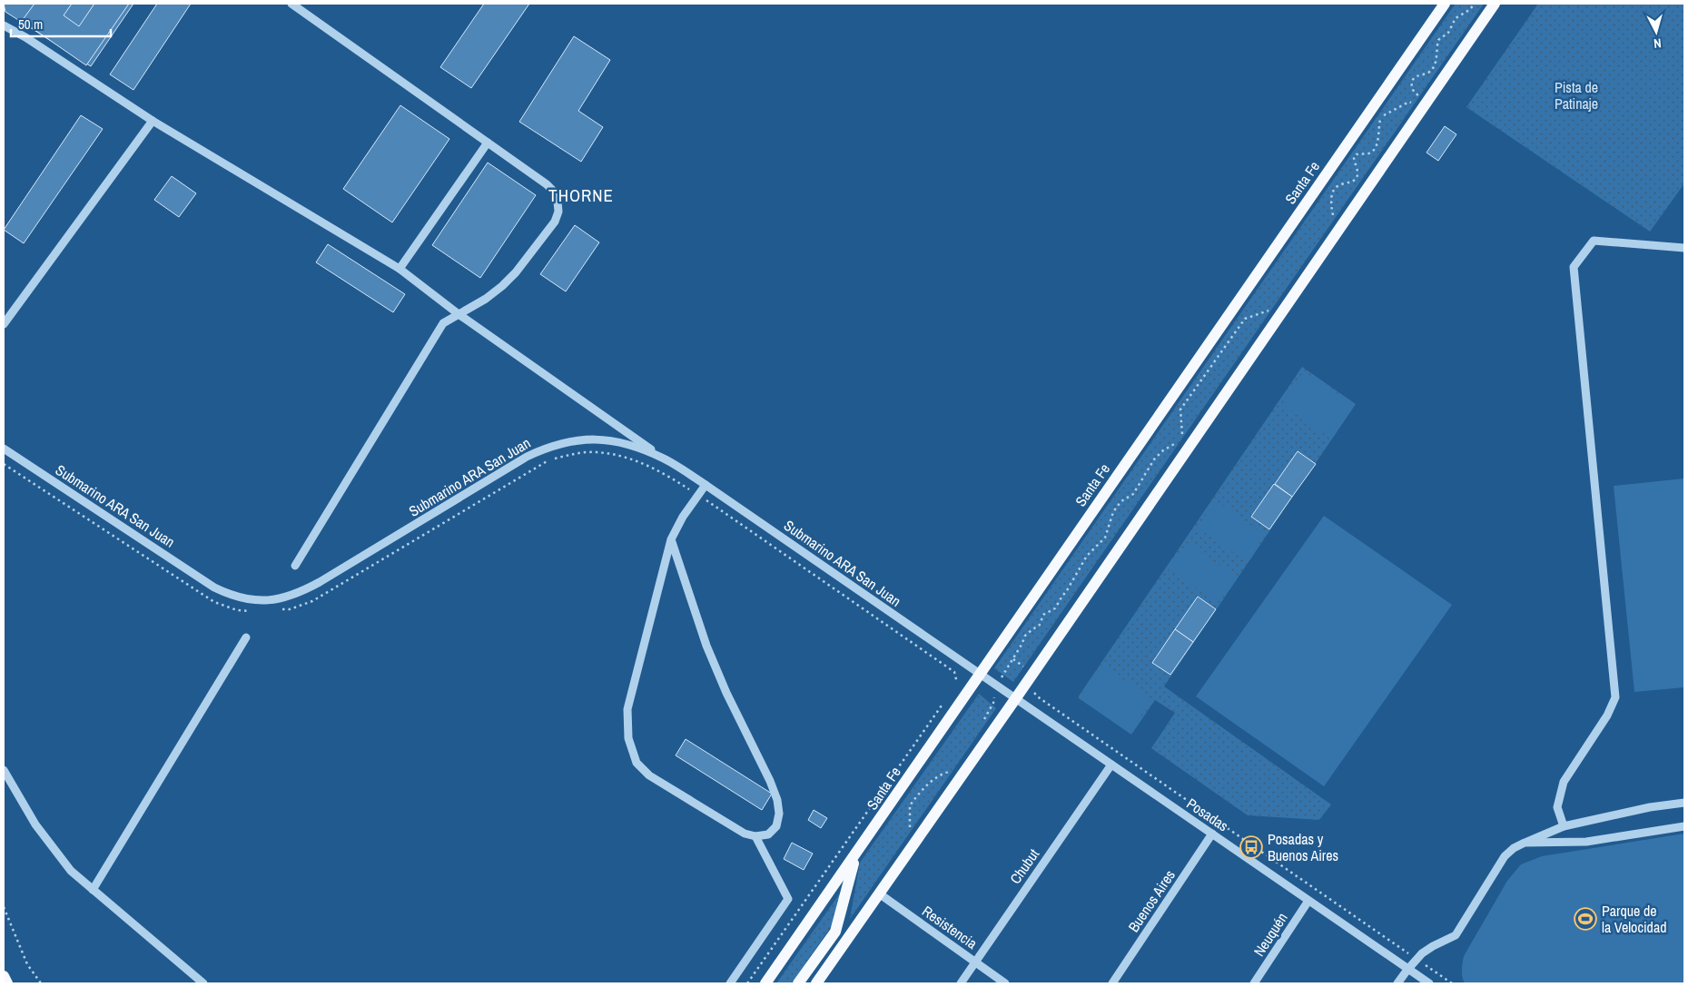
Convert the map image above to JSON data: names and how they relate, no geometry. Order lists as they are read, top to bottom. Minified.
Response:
{"streets":{"main road":["Santa Fe"],"street":["Submarino ARA San Juan","Posadas","Chubut","Buenos Aires","Resistencia","Neuquén"]},"crossings":[["Santa Fe","Submarino ARA San Juan"],["Submarino ARA San Juan","Posadas"],["Posadas","Chubut"],["Posadas","Buenos Aires"],["Posadas","Neuquén"],["Chubut","Resistencia"]],"districts":["THORNE"],"parks":["Pista de Patinaje"],"places":{"bus stop":["Posadas y Buenos Aires"],"sports":["Parque de la Velocidad"]},"scale_bar":"50 m","north":"bottom"}
